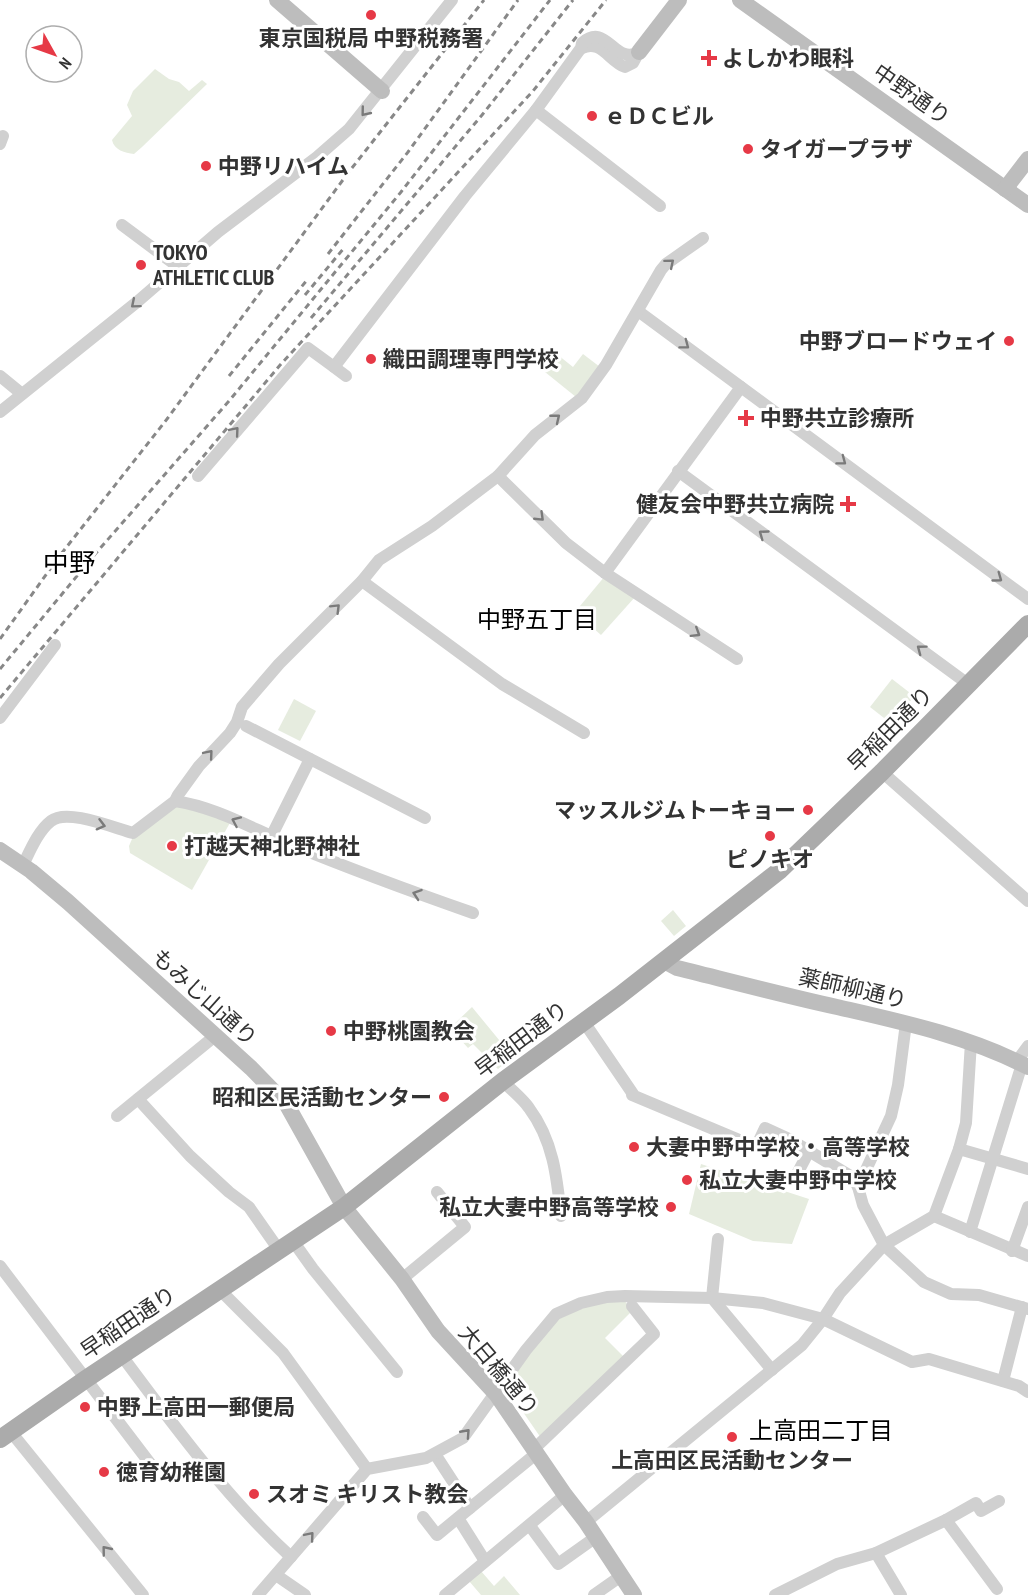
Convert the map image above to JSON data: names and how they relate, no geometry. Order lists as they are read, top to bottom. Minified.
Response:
{"streets":{"main road":["早稲田通り"],"street":["中野通り","薬師柳通り","もみじ山通り","大日橋通り"]},"crossings":[["早稲田通り","薬師柳通り"],["早稲田通り","もみじ山通り"],["早稲田通り","大日橋通り"],["もみじ山通り","大日橋通り"]],"districts":["中野","中野五丁目","上高田二丁目"],"places":{"other":["東京国税局 中野税務署","ｅＤＣビル","タイガープラザ","中野リハイム","TOKYO ATHLETIC CLUB","中野ブロードウェイ","織田調理専門学校","マッスルジムトーキョー","ピノキオ","打越天神北野神社","中野桃園教会","昭和区民活動センター","大妻中野中学校・高等学校","私立大妻中野中学校","私立大妻中野高等学校","中野上高田一郵便局","上高田区民活動センター","徳育幼稚園","スオミ キリスト教会"],"health":["よしかわ眼科","中野共立診療所","健友会中野共立病院"]},"north":"bottom right"}
